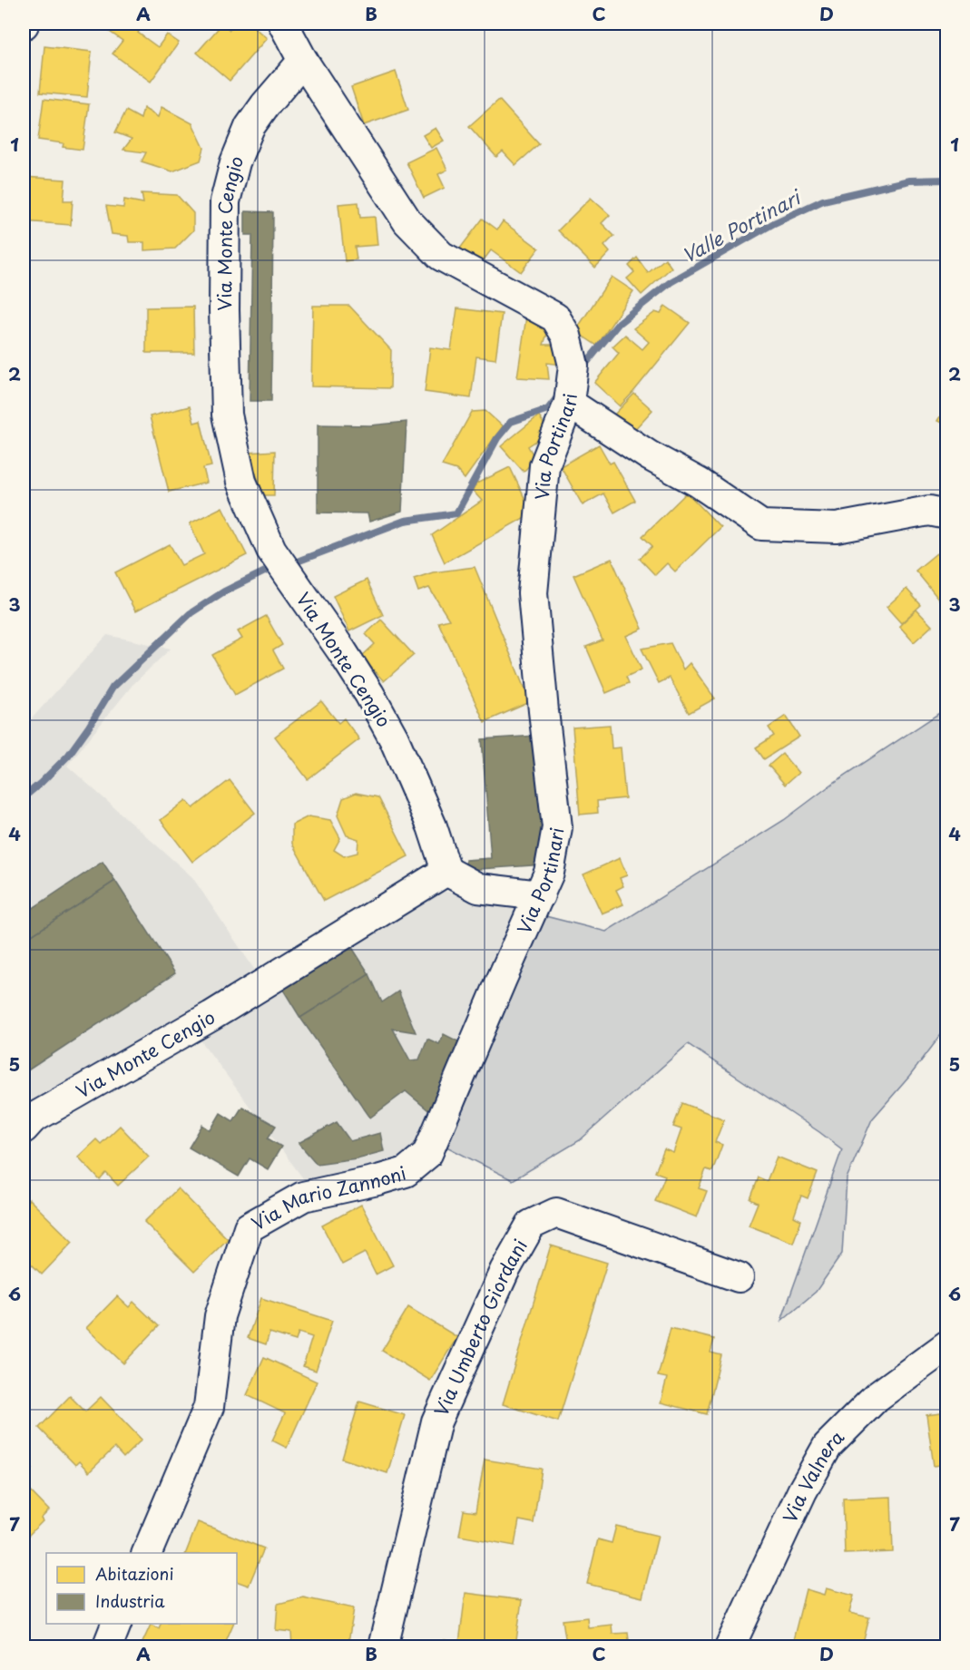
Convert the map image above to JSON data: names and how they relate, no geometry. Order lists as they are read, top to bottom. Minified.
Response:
{"streets":{"street":["Via Monte Cengio","Via Portinari","Via Mario Zannoni","Via Umberto Giordani","Via Valnera"]},"crossings":[["Via Monte Cengio","Via Portinari"],["Via Portinari","Via Mario Zannoni"]],"water":["Valle Portinari"],"legend":["Abitazioni","Industria"],"grid":{"columns":["A","B","C","D"],"rows":["1","2","3","4","5","6","7"]}}
